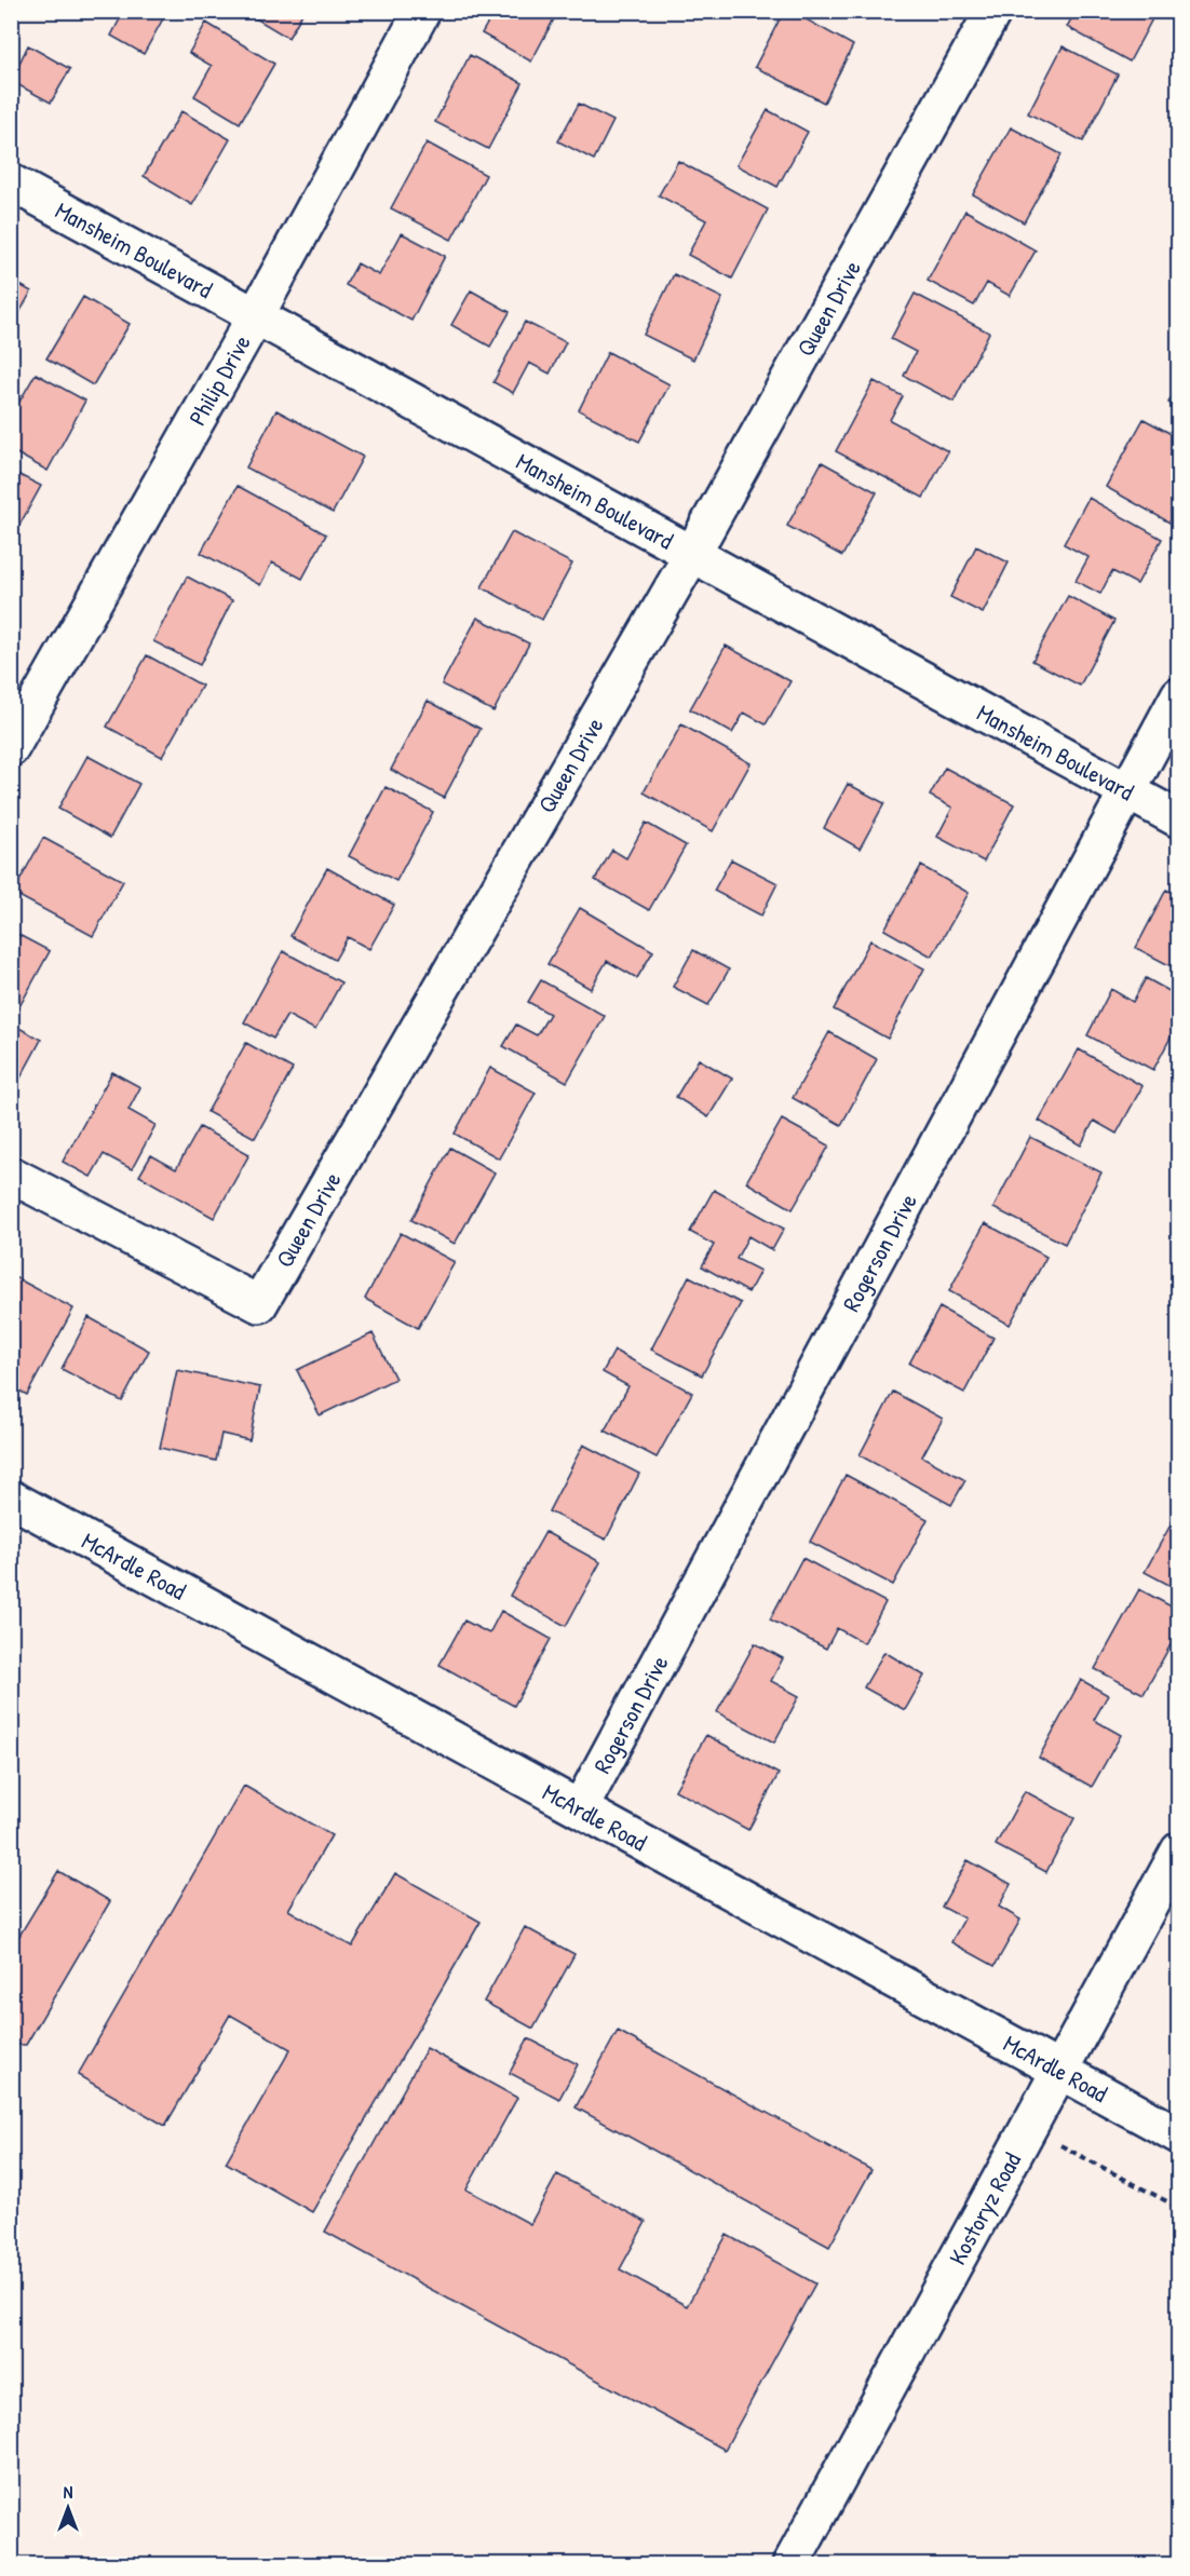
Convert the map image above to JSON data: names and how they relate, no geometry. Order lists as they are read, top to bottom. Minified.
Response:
{"streets":{"street":["Mansheim Boulevard","Queen Drive","Philip Drive","Rogerson Drive","McArdle Road","Kostoryz Road"]},"crossings":[["Mansheim Boulevard","Queen Drive"],["Mansheim Boulevard","Philip Drive"],["Mansheim Boulevard","Rogerson Drive"],["Rogerson Drive","McArdle Road"],["McArdle Road","Kostoryz Road"]],"north":"top"}
